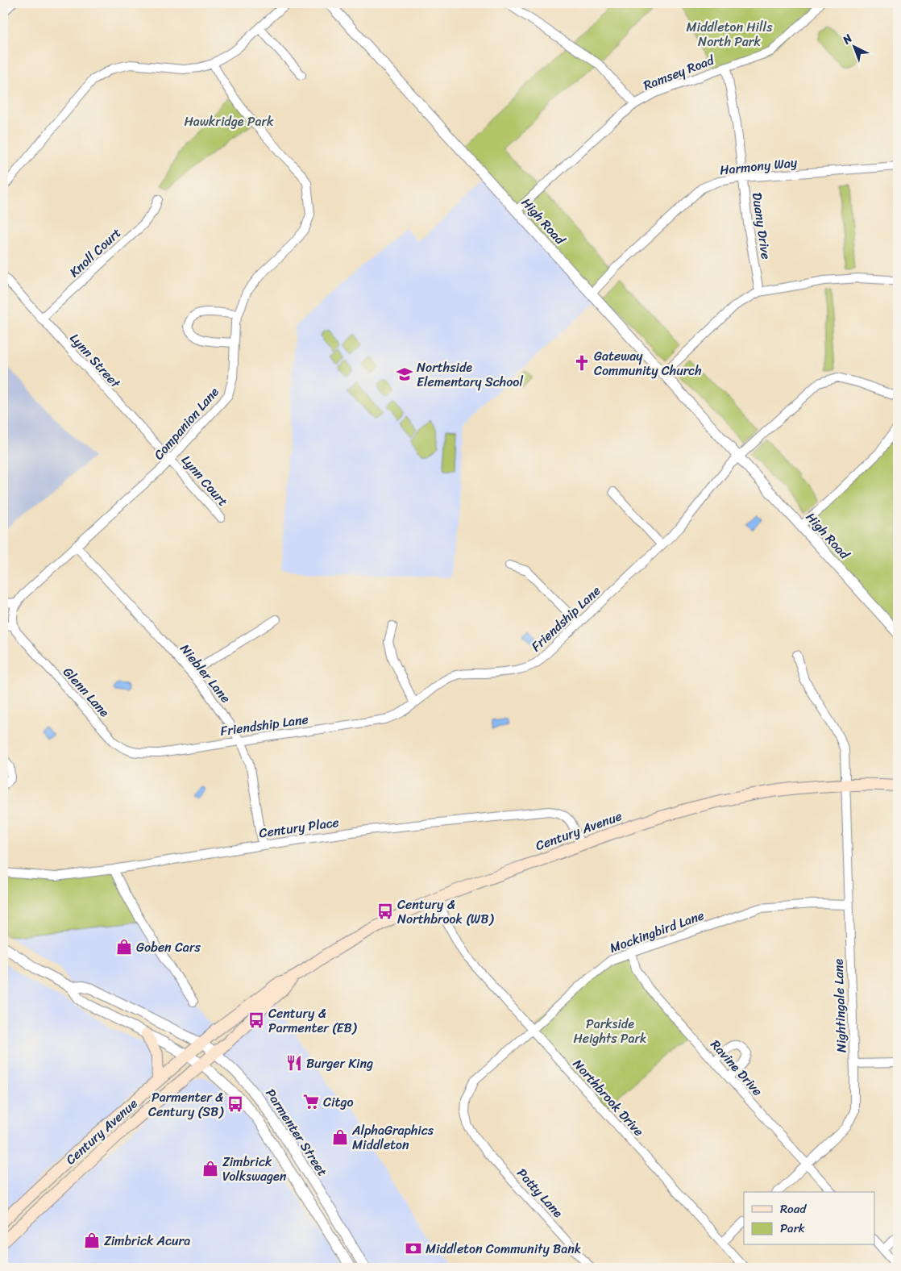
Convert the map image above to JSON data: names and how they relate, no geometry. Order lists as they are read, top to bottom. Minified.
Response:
{"streets":{"main road":["Century Avenue"],"street":["Ramsey Road","Harmony Way","High Road","Duany Drive","Knoll Court","Lynn Street","Companion Lane","Lynn Court","Friendship Lane","Niebler Lane","Glenn Lane","Century Place","Mockingbird Lane","Nightingale Lane","Ravine Drive","Northbrook Drive","Parmenter Street","Patty Lane"]},"crossings":[["Ramsey Road","High Road"],["Ramsey Road","Duany Drive"],["Harmony Way","High Road"],["Harmony Way","Duany Drive"],["High Road","Friendship Lane"],["Knoll Court","Lynn Street"],["Lynn Street","Companion Lane"],["Lynn Street","Lynn Court"],["Companion Lane","Lynn Court"],["Companion Lane","Niebler Lane"],["Friendship Lane","Niebler Lane"],["Friendship Lane","Glenn Lane"],["Niebler Lane","Century Place"],["Century Place","Century Avenue"],["Century Avenue","Nightingale Lane"],["Century Avenue","Northbrook Drive"],["Century Avenue","Parmenter Street"],["Mockingbird Lane","Nightingale Lane"],["Mockingbird Lane","Ravine Drive"],["Mockingbird Lane","Northbrook Drive"],["Mockingbird Lane","Patty Lane"],["Nightingale Lane","Ravine Drive"]],"parks":["Middleton Hills North Park","Hawkridge Park","Parkside Heights Park"],"places":{"church":["Gateway Community Church"],"school or university":["Northside Elementary School"],"bus stop":["Century & Northbrook (WB)","Century & Parmenter (EB)","Parmenter & Century (SB)"],"shop":["Goben Cars","AlphaGraphics Middleton","Zimbrick Volkswagen","Zimbrick Acura"],"restaurant":["Burger King"],"supermarket":["Citgo"],"bank":["Middleton Community Bank"]},"legend":["Road","Park"],"north":"top left"}
